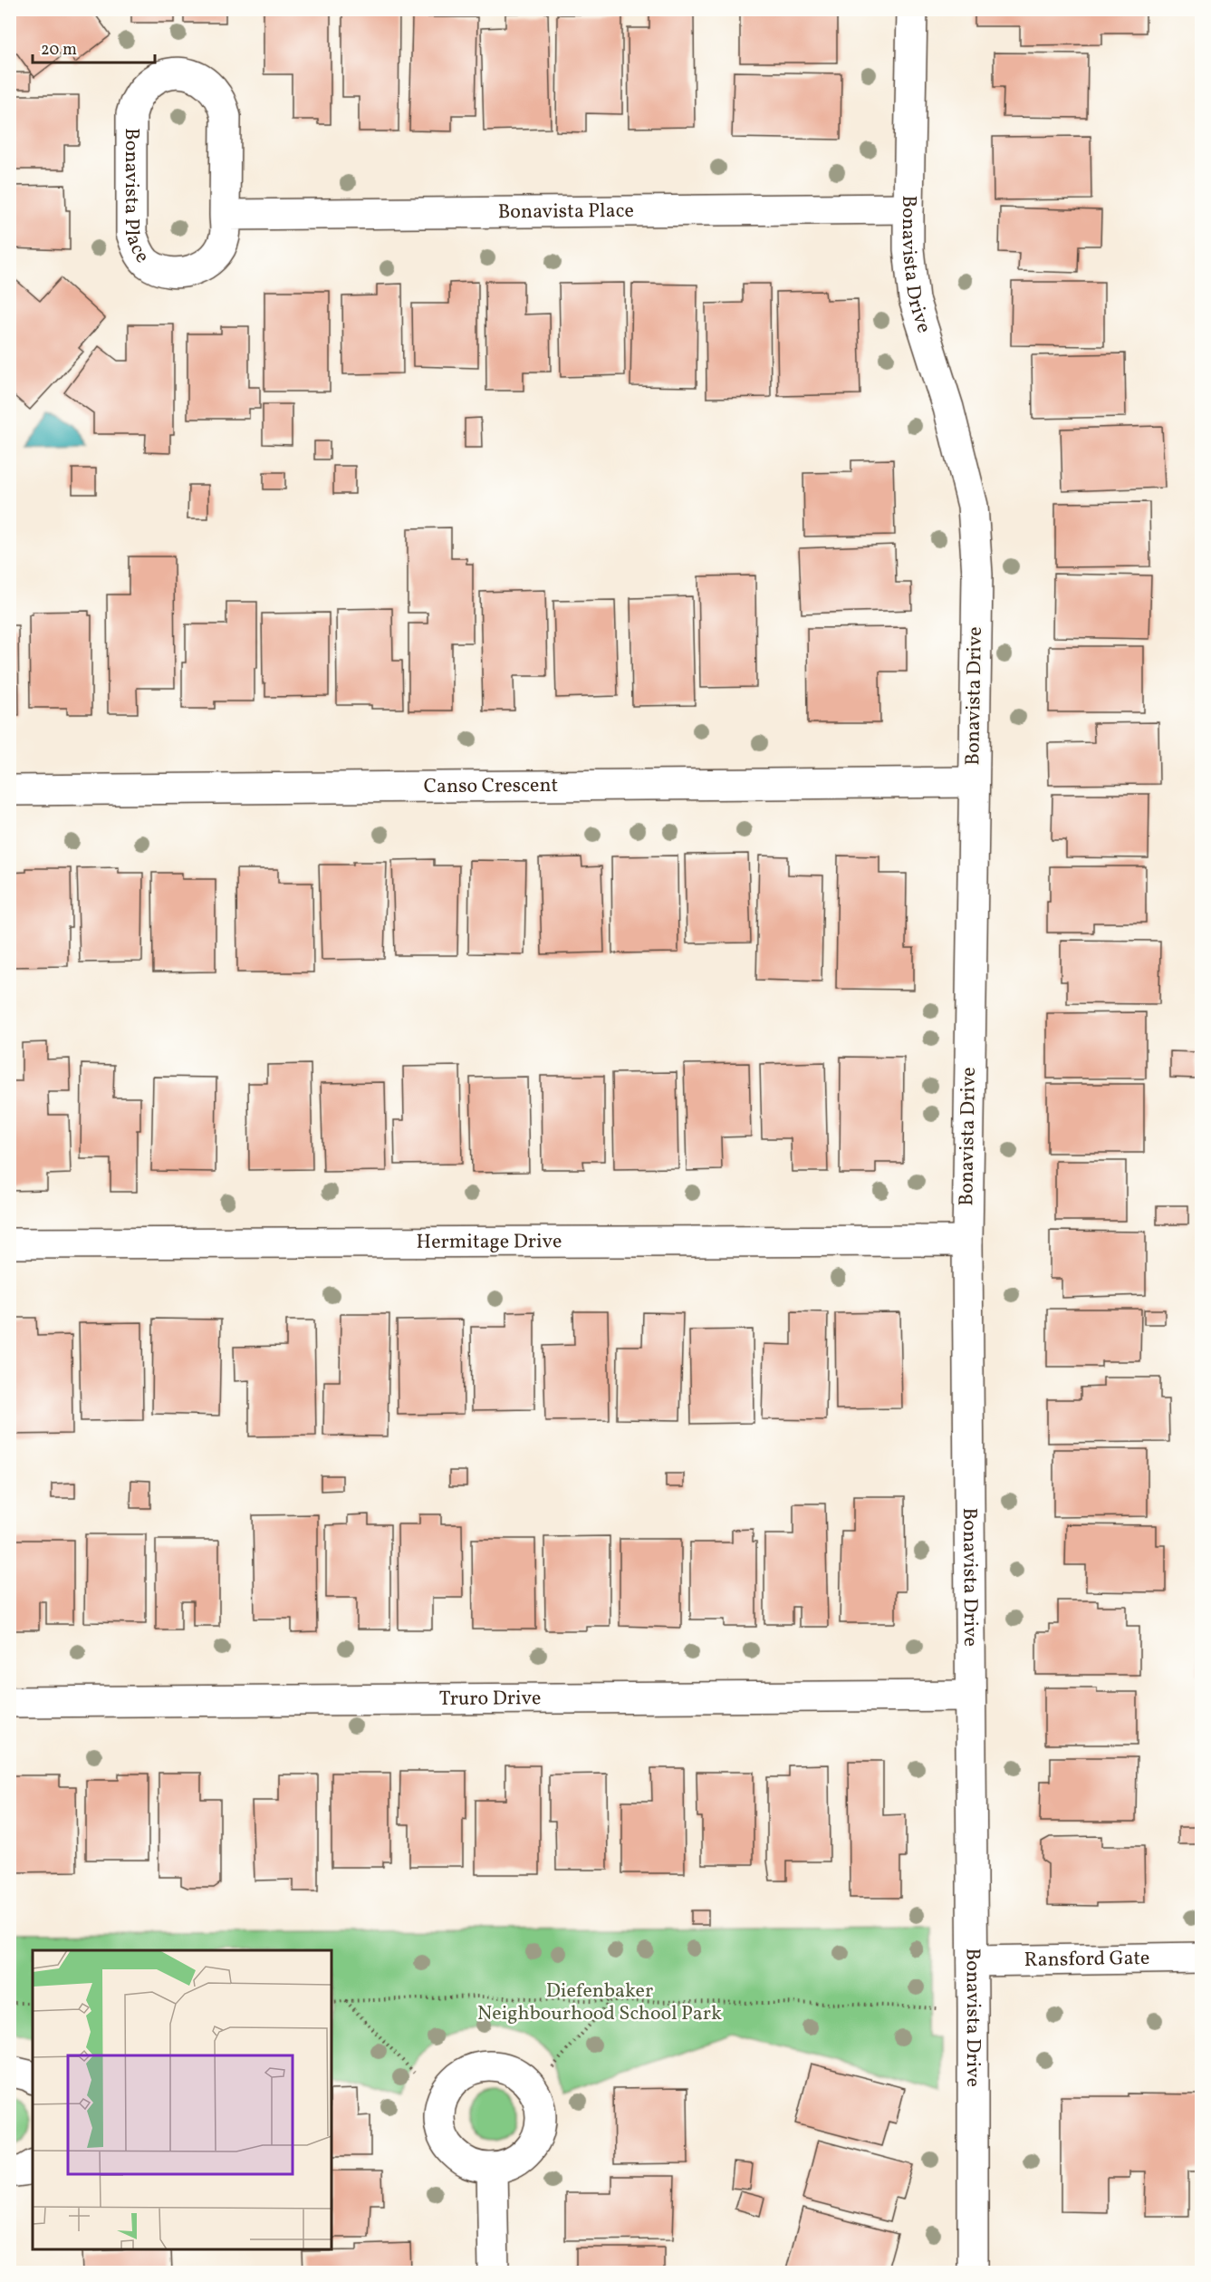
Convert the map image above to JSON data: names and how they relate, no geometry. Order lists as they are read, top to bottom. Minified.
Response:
{"streets":{"street":["Bonavista Place","Bonavista Drive","Canso Crescent","Hermitage Drive","Truro Drive","Ransford Gate"]},"crossings":[["Bonavista Place","Bonavista Drive"],["Bonavista Drive","Canso Crescent"],["Bonavista Drive","Hermitage Drive"],["Bonavista Drive","Truro Drive"],["Bonavista Drive","Ransford Gate"]],"parks":["Diefenbaker Neighbourhood School Park"],"scale_bar":"20 m"}
